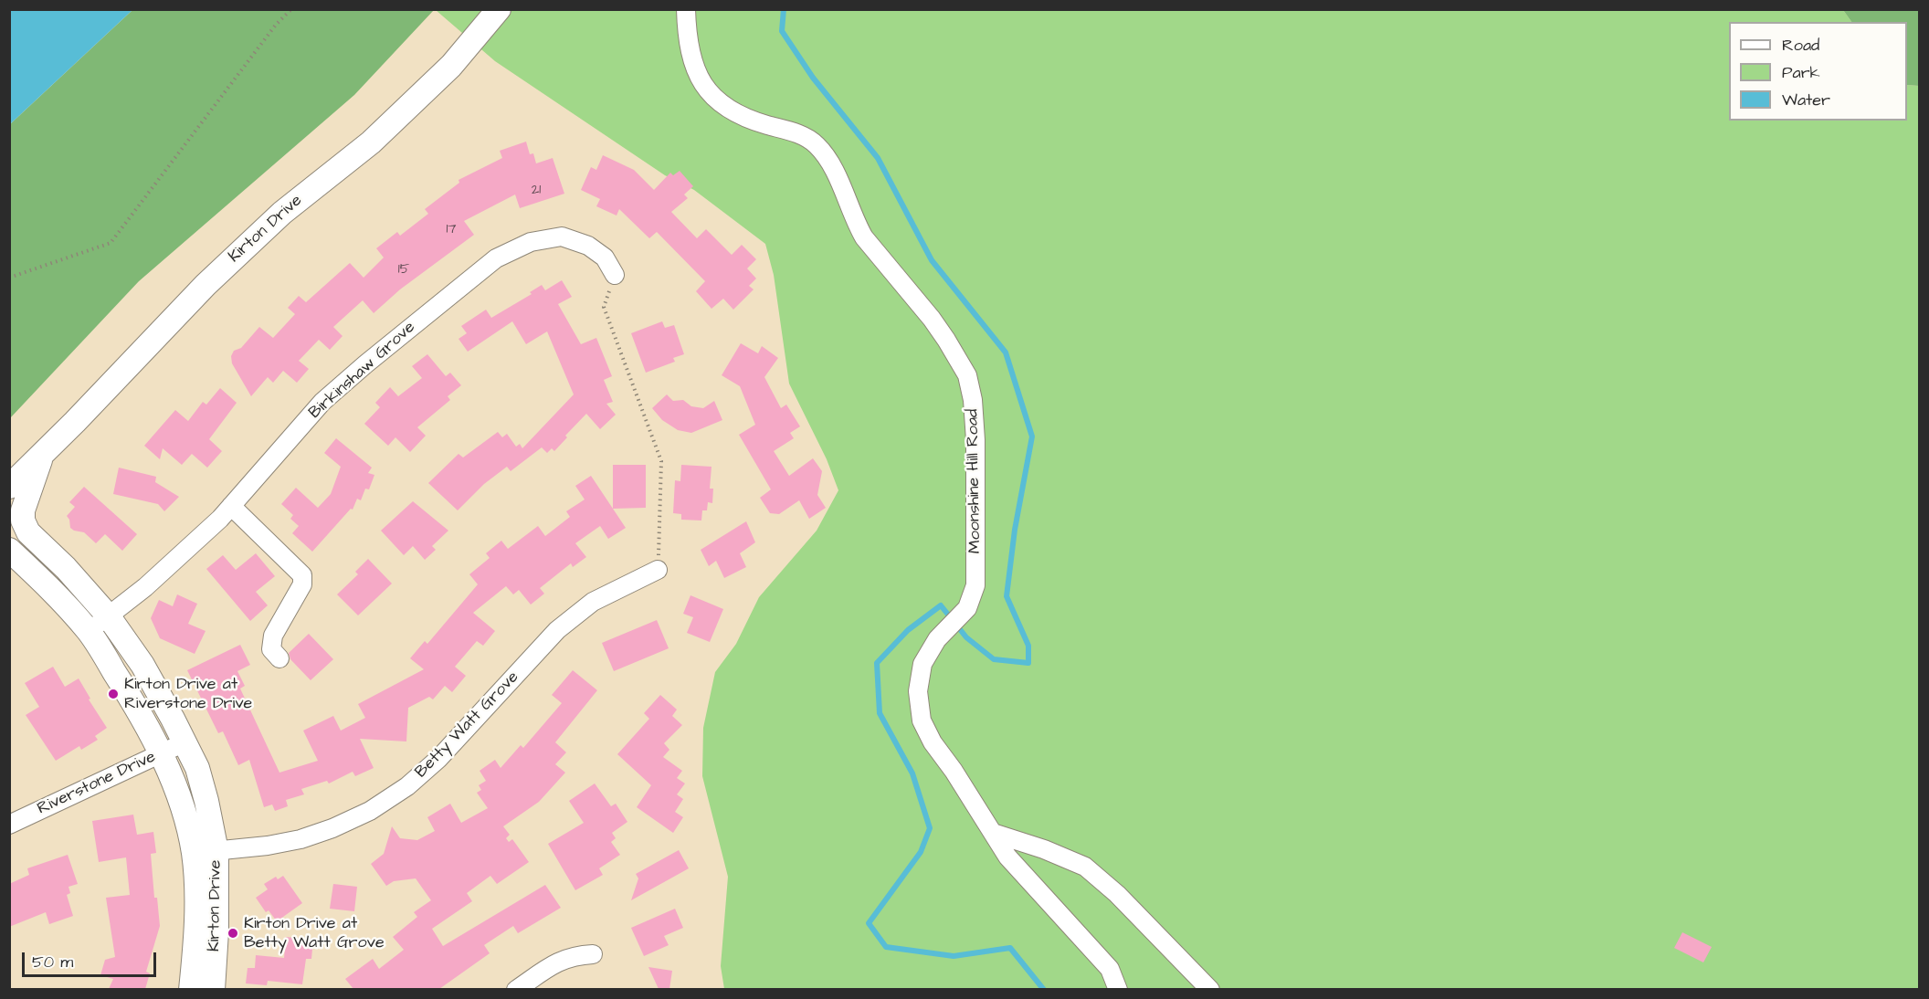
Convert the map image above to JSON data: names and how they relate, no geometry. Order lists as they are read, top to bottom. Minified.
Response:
{"streets":{"street":["Kirton Drive","Birkinshaw Grove","Moonshine Hill Road","Betty Watt Grove","Riverstone Drive"]},"crossings":[["Kirton Drive","Birkinshaw Grove"],["Kirton Drive","Betty Watt Grove"],["Kirton Drive","Riverstone Drive"]],"places":["Kirton Drive at Riverstone Drive","Kirton Drive at Betty Watt Grove"],"house_numbers":["21","17","15"],"legend":["Road","Park","Water"],"scale_bar":"50 m"}
